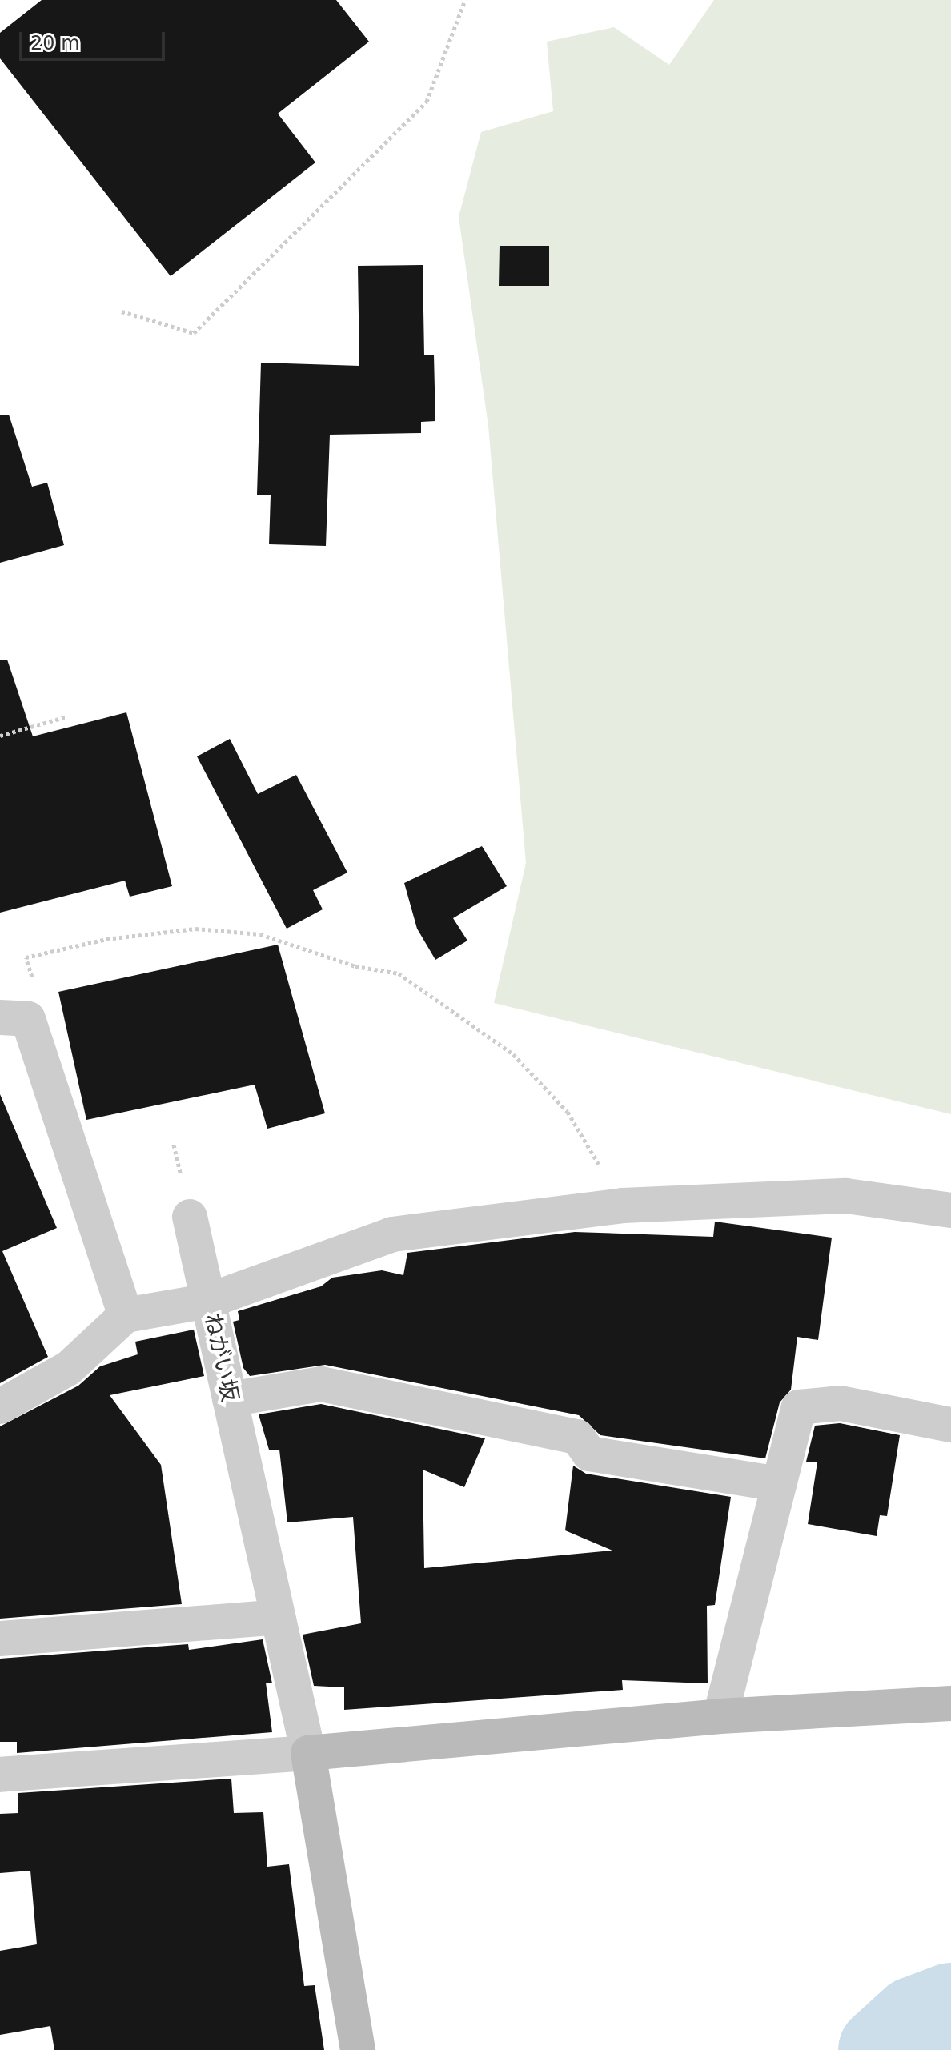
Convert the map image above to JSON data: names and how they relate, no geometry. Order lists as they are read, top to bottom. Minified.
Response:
{"streets":{"street":["ねがい坂"]},"scale_bar":"20 m"}
